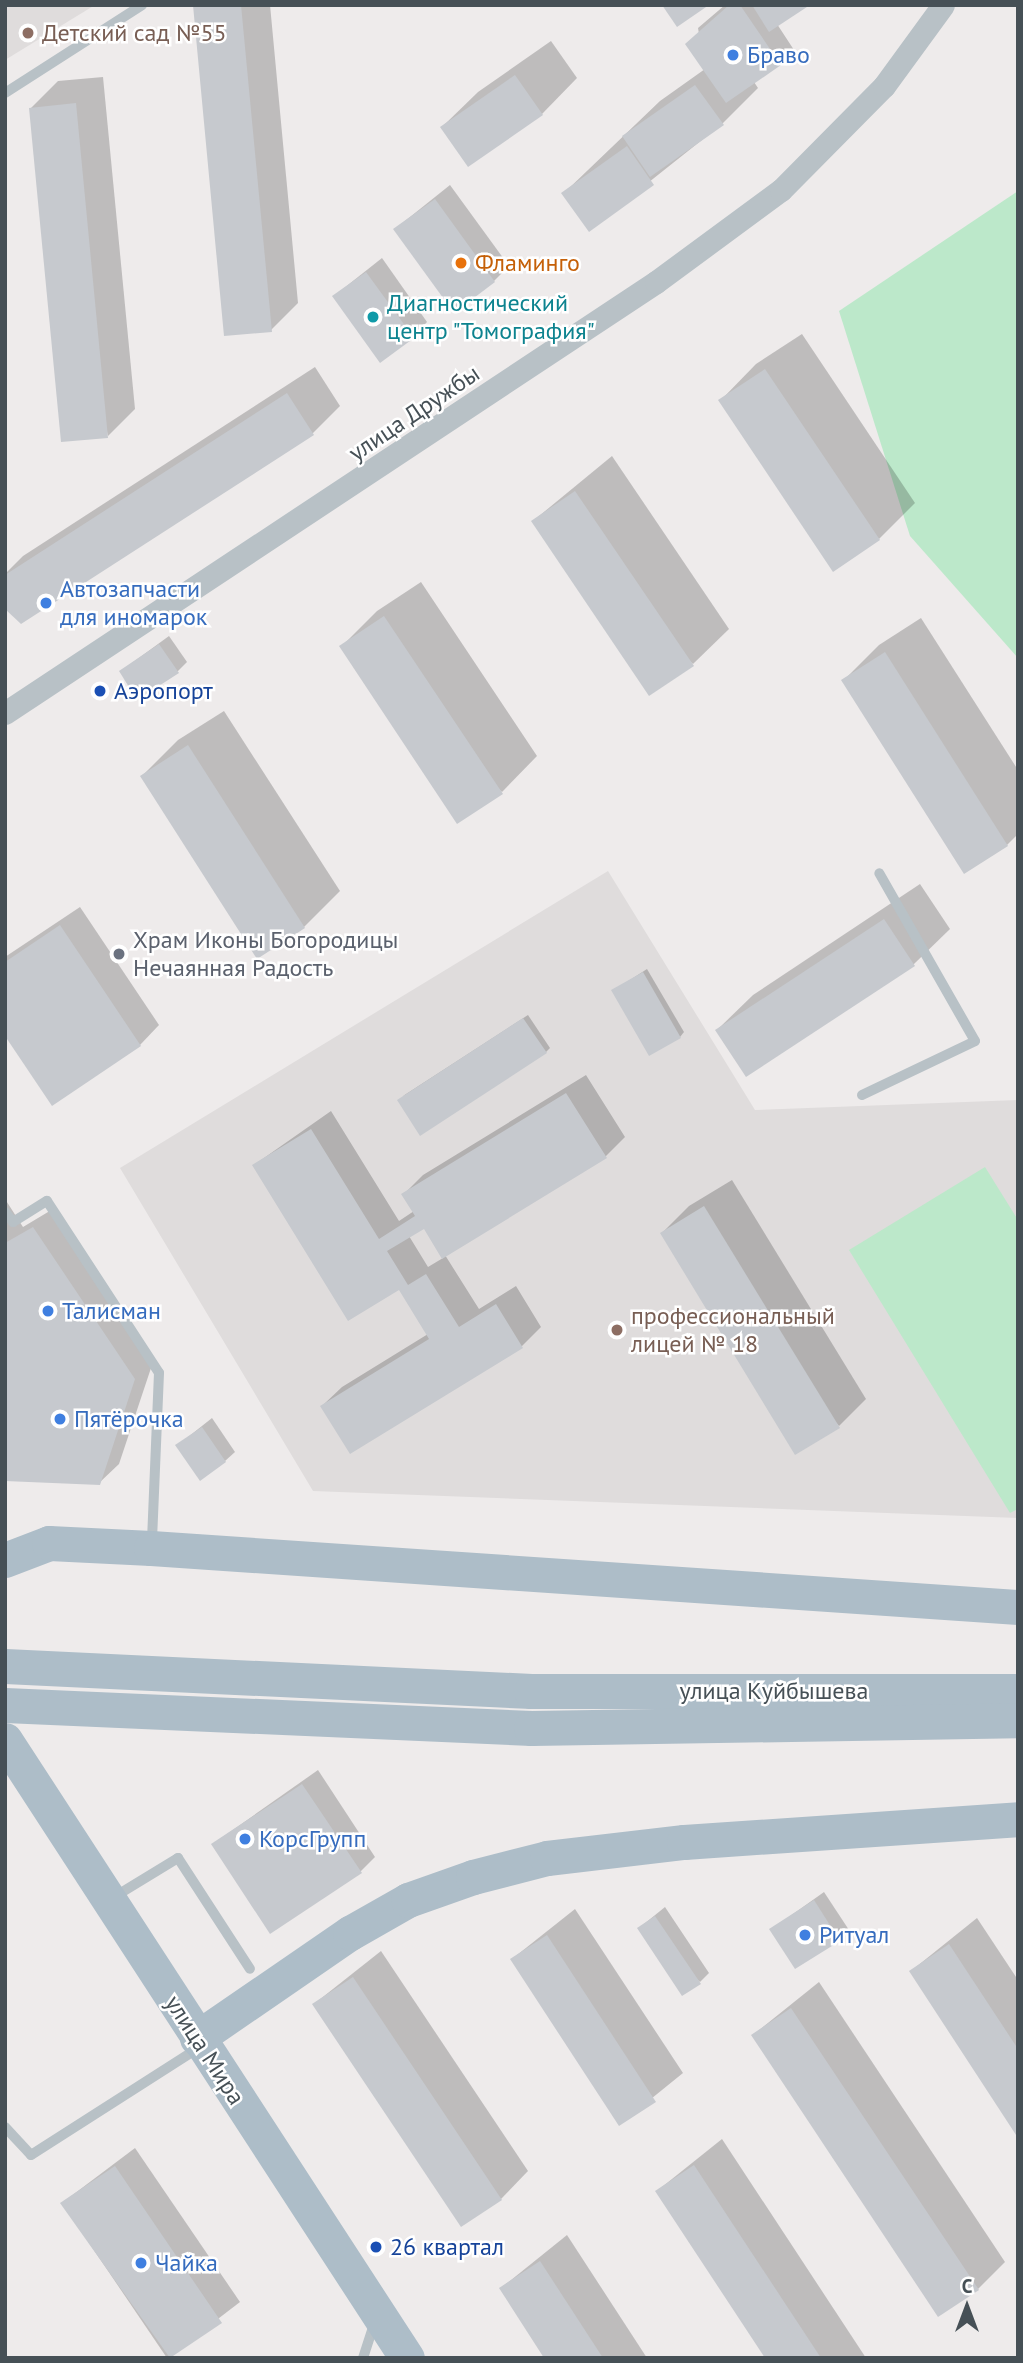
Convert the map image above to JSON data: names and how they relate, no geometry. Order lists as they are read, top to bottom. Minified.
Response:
{"streets":{"main road":["улица Куйбышева","улица Мира"],"street":["улица Дружбы"]},"places":["Детский сад №55","Браво","Фламинго","Диагностический центр \"Томография\"","Автозапчасти для иномарок","Аэропорт","Храм Иконы Богородицы Нечаянная Радость","Талисман","профессиональный лицей № 18","Пятёрочка","КорсГрупп","Ритуал","26 квартал","Чайка"],"north":"top"}
